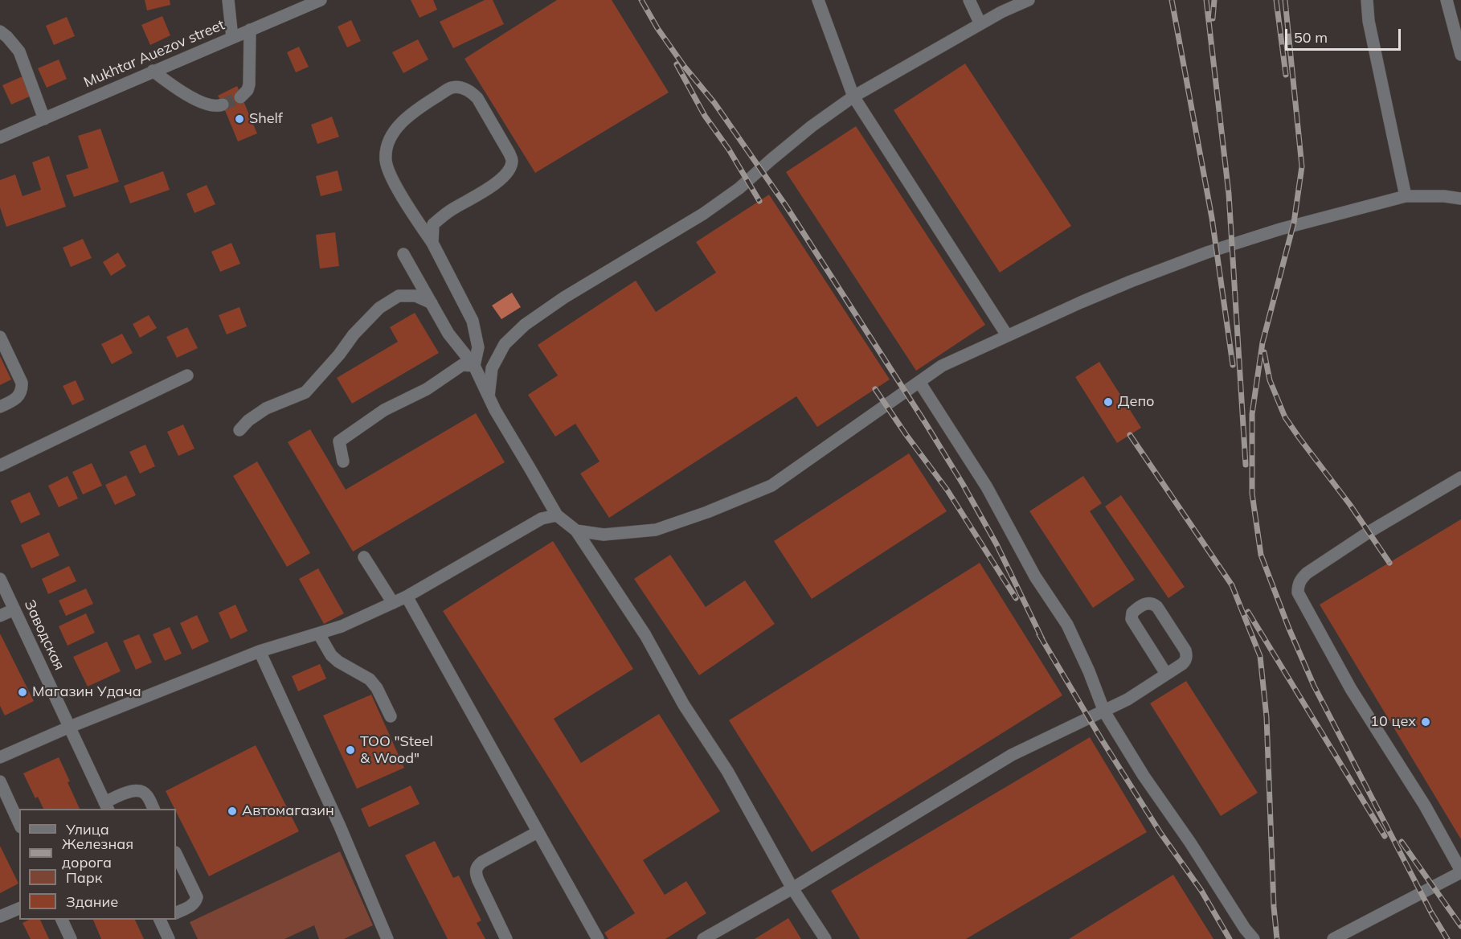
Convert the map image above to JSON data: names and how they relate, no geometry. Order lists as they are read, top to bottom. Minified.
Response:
{"streets":{"street":["Mukhtar Auezov street","Заводская"]},"places":["Shelf","Депо","Магазин Удача","10 цех","TOO \"Steel & Wood\"","Автомагазин"],"legend":["Улица","Железная дорога","Парк","Здание"],"scale_bar":"50 m"}
